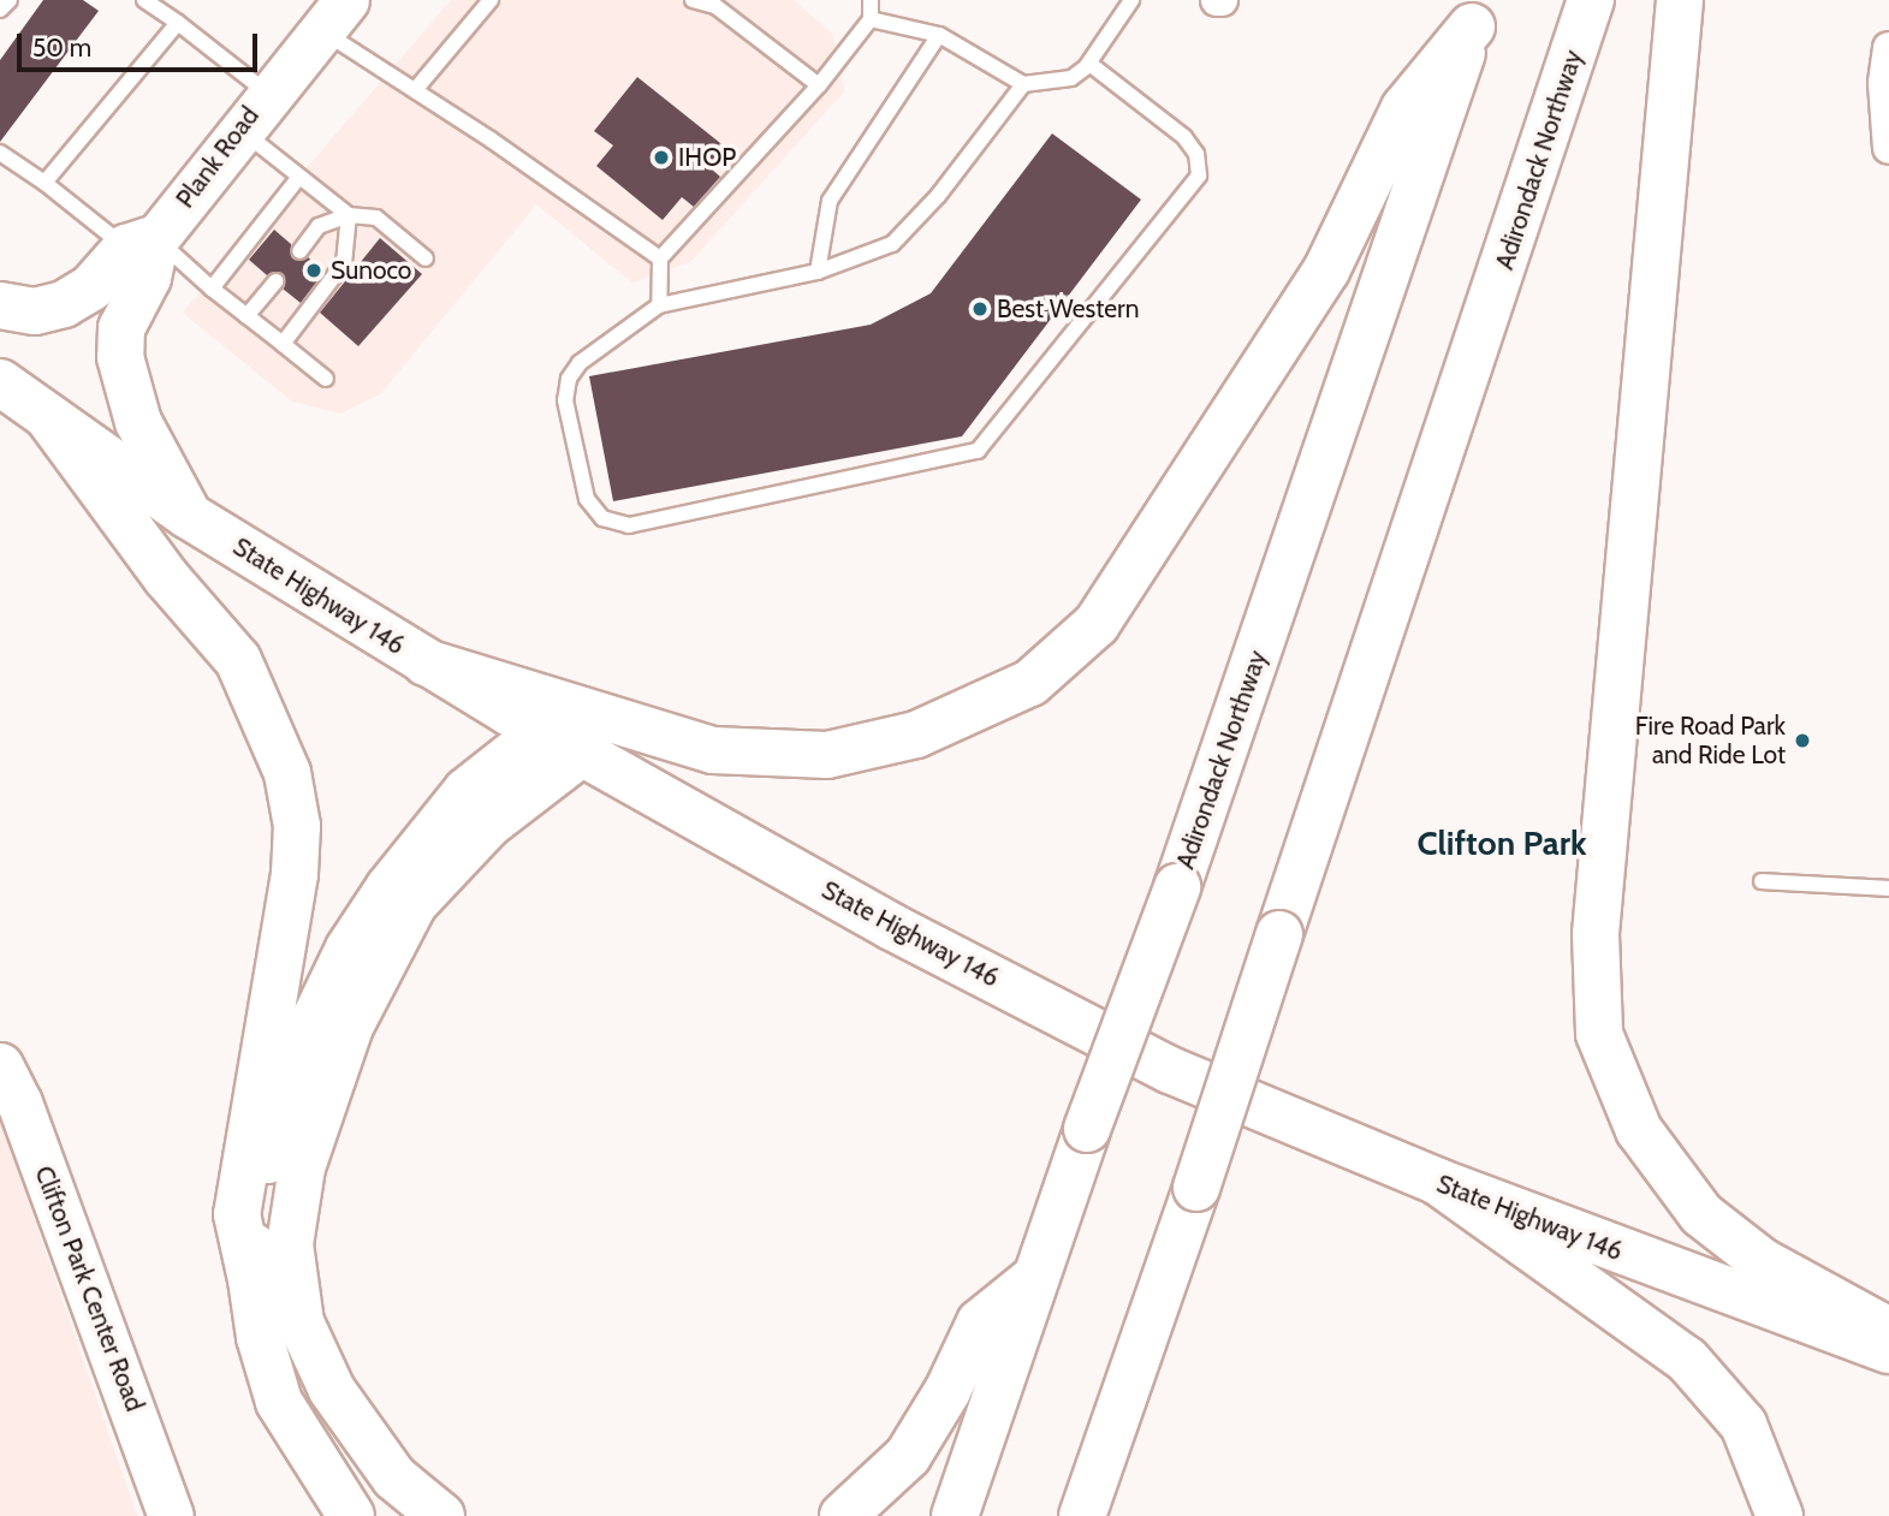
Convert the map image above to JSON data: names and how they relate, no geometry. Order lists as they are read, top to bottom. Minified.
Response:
{"streets":{"main road":["Adirondack Northway","State Highway 146"],"street":["Plank Road","Clifton Park Center Road"]},"districts":["Clifton Park"],"places":["IHOP","Sunoco","Best Western","Fire Road Park and Ride Lot"],"scale_bar":"50 m"}
